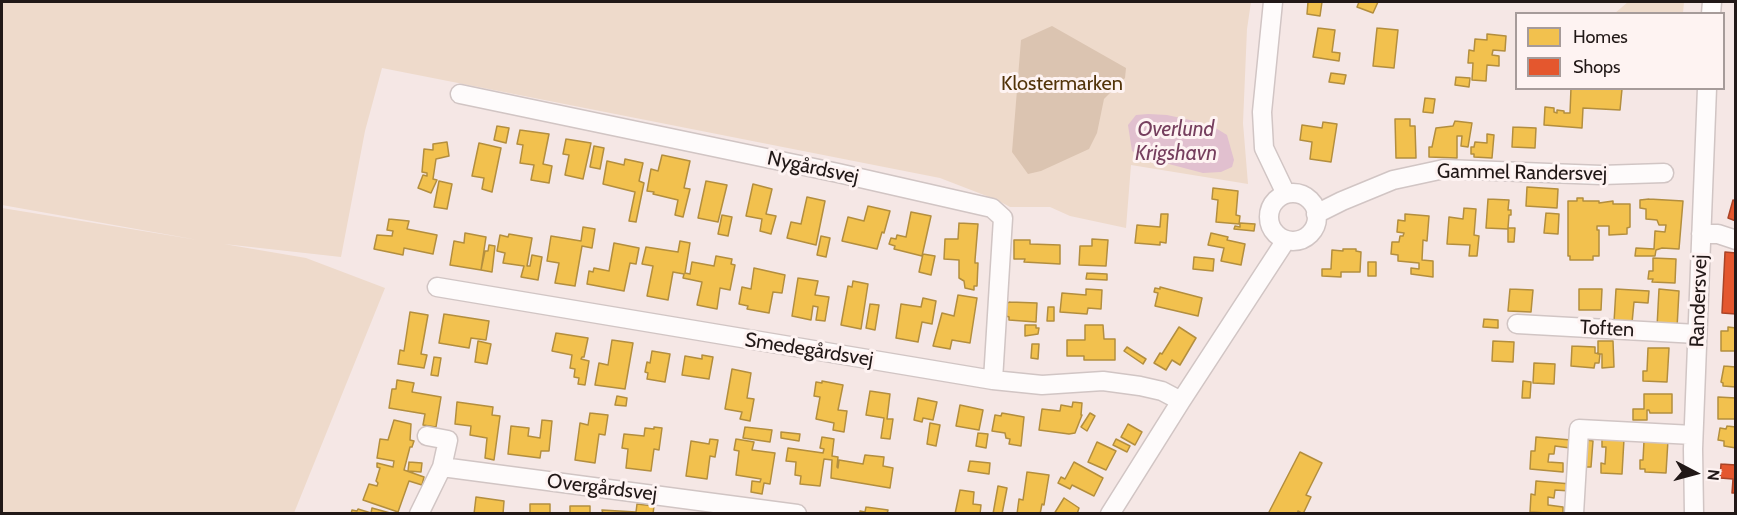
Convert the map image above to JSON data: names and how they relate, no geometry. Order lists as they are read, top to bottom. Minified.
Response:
{"streets":{"street":["Nygårdsvej","Gammel Randersvej","Randersvej","Toften","Smedegårdsvej","Overgårdsvej"]},"crossings":[["Nygårdsvej","Smedegårdsvej"],["Randersvej","Toften"]],"water":["Overlund Krigshavn"],"parks":["Klostermarken"],"legend":["Homes","Shops"],"north":"right"}
